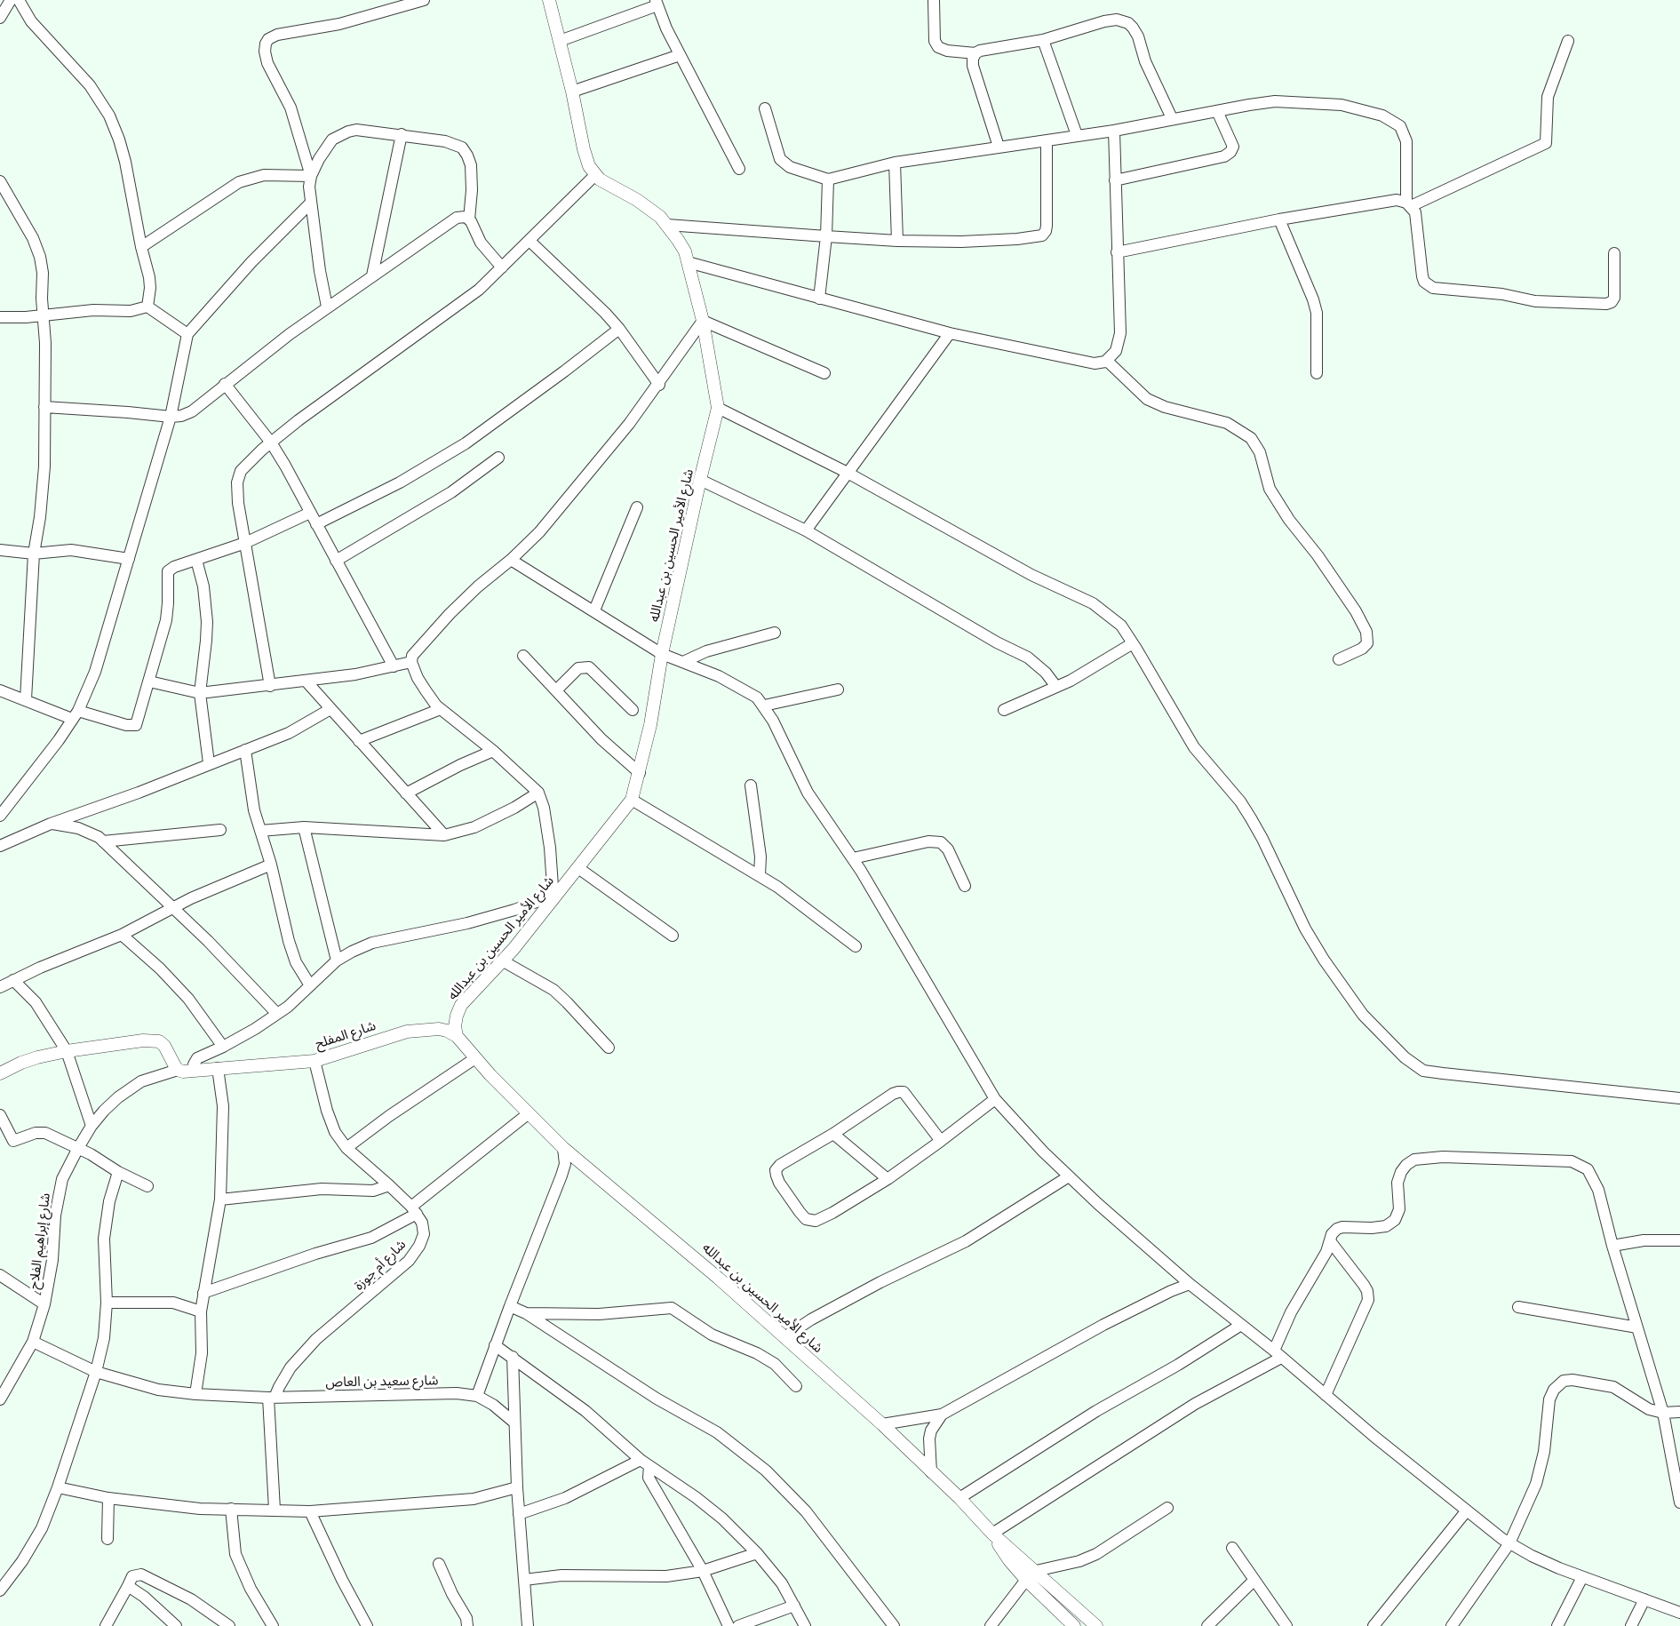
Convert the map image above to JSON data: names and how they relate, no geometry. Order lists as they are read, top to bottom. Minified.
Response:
{"streets":{"street":["شارع الأمير الحسين بن عبدالله","شارع المفلح","شارع إبراهيم الفلاح","شارع أم جوزة","شارع سعيد بن العاص"]},"crossings":[["شارع الأمير الحسين بن عبدالله","شارع المفلح"],["شارع المفلح","شارع إبراهيم الفلاح"],["شارع إبراهيم الفلاح","شارع سعيد بن العاص"],["شارع أم جوزة","شارع سعيد بن العاص"]]}
